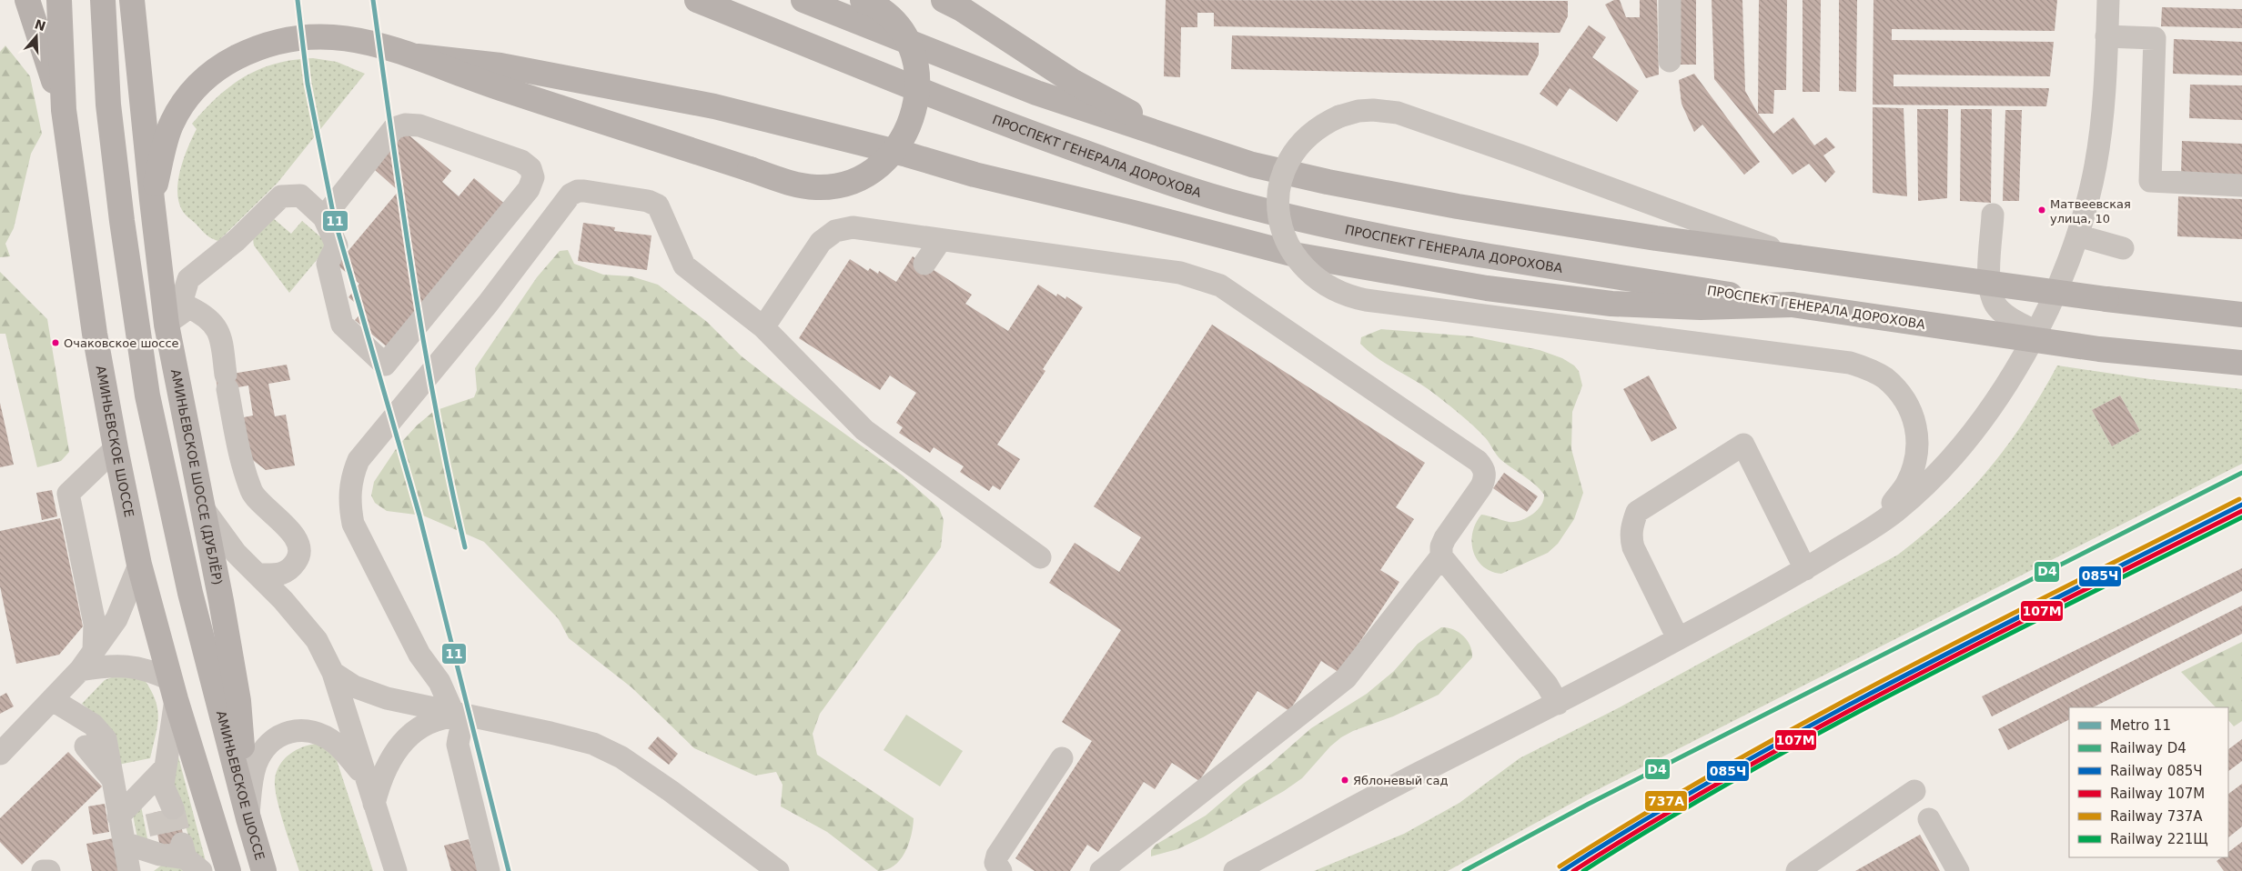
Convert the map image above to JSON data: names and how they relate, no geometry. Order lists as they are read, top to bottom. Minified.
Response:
{"streets":{"main road":["ПРОСПЕКТ ГЕНЕРАЛА ДОРОХОВА","АМИНЬЕВСКОЕ ШОССЕ","АМИНЬЕВСКОЕ ШОССЕ (ДУБЛЁР)"]},"crossings":[["АМИНЬЕВСКОЕ ШОССЕ","АМИНЬЕВСКОЕ ШОССЕ (ДУБЛЁР)"]],"places":["Матвеевская улица, 10","Очаковское шоссе","Яблоневый сад"],"lines":["metro line 11","rail line D4","rail line 737А","rail line 085Ч","rail line 107М","rail line 221Щ"],"legend":["Metro 11","Railway D4","Railway 085Ч","Railway 107М","Railway 737А","Railway 221Щ"],"north":"top"}
